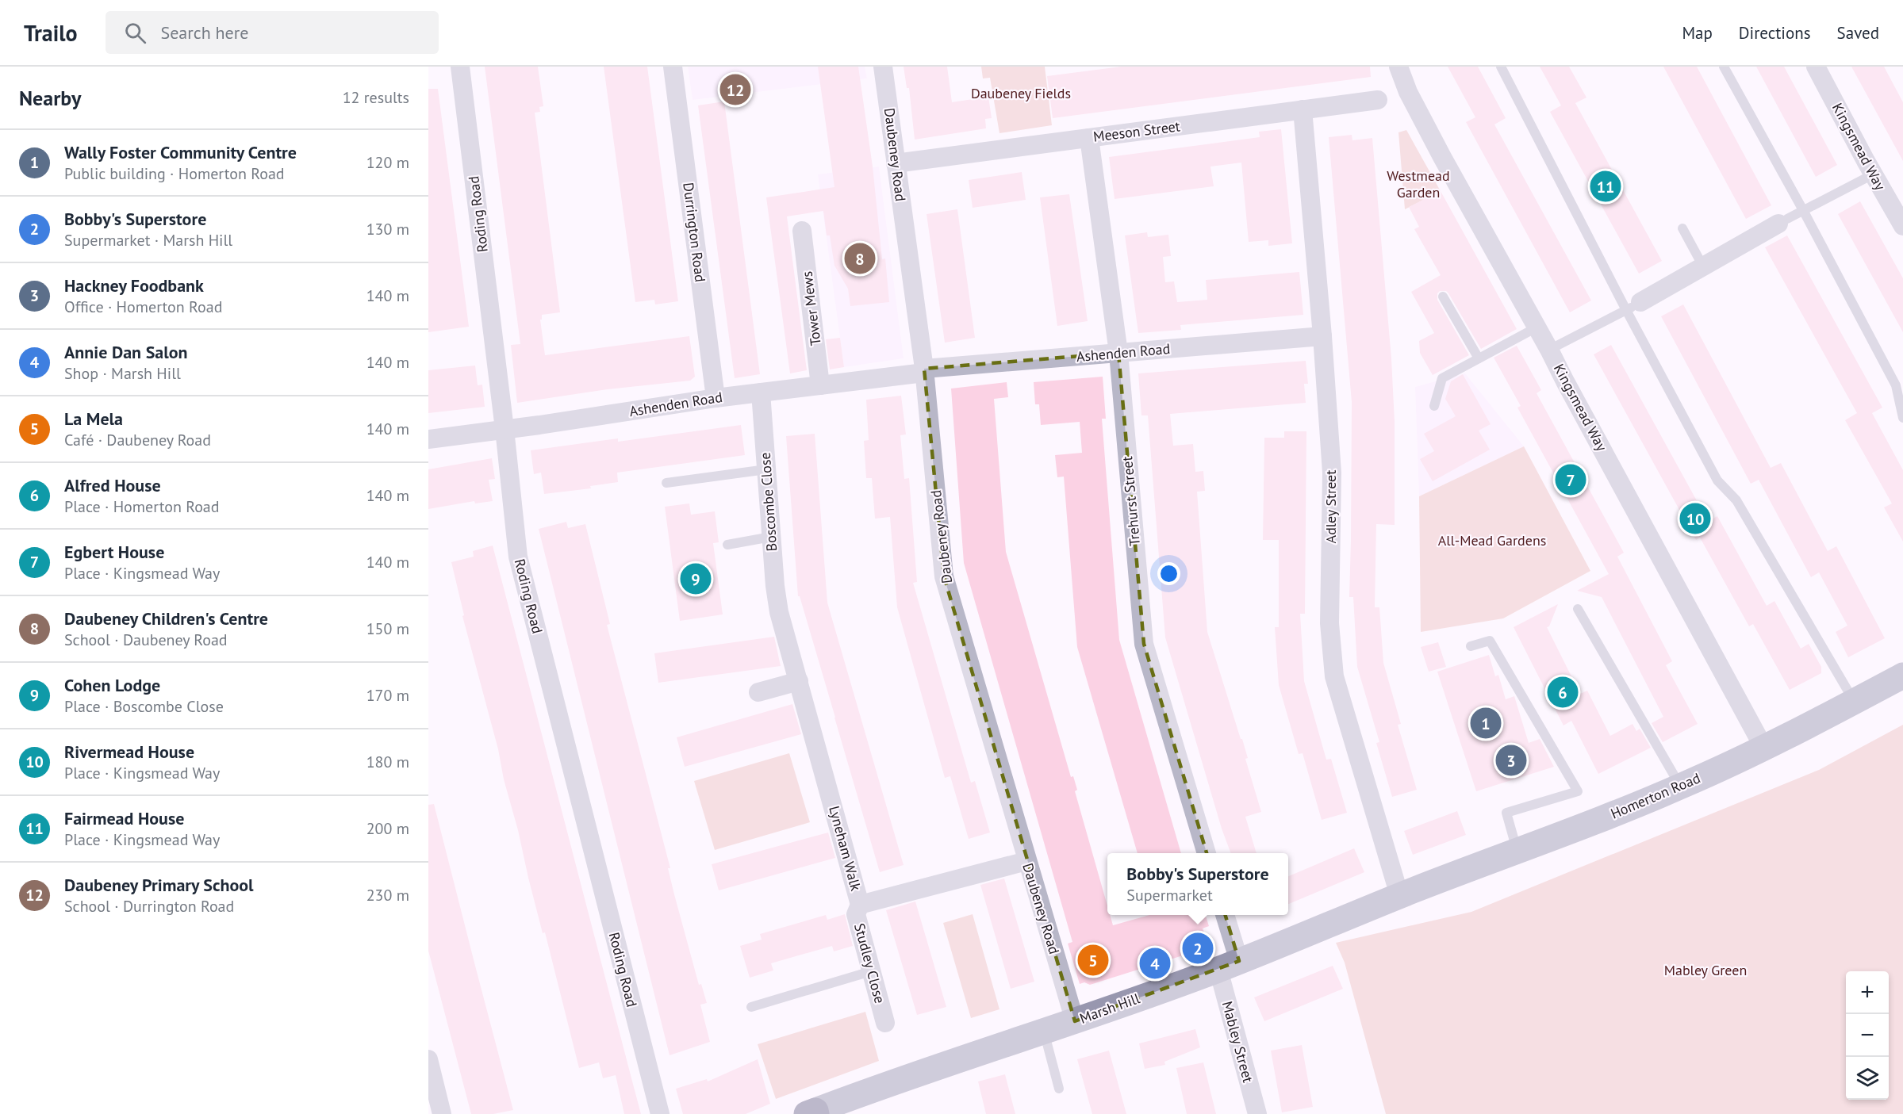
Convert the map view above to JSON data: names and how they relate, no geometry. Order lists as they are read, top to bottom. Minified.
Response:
{"streets":{"main road":["Homerton Road","Marsh Hill"],"street":["Meeson Street","Kingsmead Way","Daubeney Road","Roding Road","Durrington Road","Tower Mews","Ashenden Road","Trehurst Street","Boscombe Close","Adley Street","Lyneham Walk","Studley Close","Mabley Street"]},"crossings":[["Meeson Street","Daubeney Road"],["Meeson Street","Trehurst Street"],["Meeson Street","Adley Street"],["Kingsmead Way","Homerton Road"],["Daubeney Road","Ashenden Road"],["Daubeney Road","Lyneham Walk"],["Daubeney Road","Marsh Hill"],["Roding Road","Ashenden Road"],["Durrington Road","Ashenden Road"],["Tower Mews","Ashenden Road"],["Ashenden Road","Trehurst Street"],["Ashenden Road","Boscombe Close"],["Ashenden Road","Adley Street"],["Boscombe Close","Lyneham Walk"],["Adley Street","Homerton Road"],["Adley Street","Marsh Hill"],["Homerton Road","Marsh Hill"],["Lyneham Walk","Studley Close"],["Marsh Hill","Mabley Street"]],"parks":["Daubeney Fields","Westmead Garden","All-Mead Gardens","Mabley Green"],"page":{"header":"Trailo","search":"Search here","nav":["Map","Directions","Saved"],"heading":["Nearby","12 results"],"pins":["12","11","8","7","10","9","6","1","3","2","5","4"],"list":[{"mark":"1","name":"Wally Foster Community Centre","note":"Public building · Homerton Road","value":"120 m"},{"mark":"2","name":"Bobby's Superstore","note":"Supermarket · Marsh Hill","value":"130 m"},{"mark":"3","name":"Hackney Foodbank","note":"Office · Homerton Road","value":"140 m"},{"mark":"4","name":"Annie Dan Salon","note":"Shop · Marsh Hill","value":"140 m"},{"mark":"5","name":"La Mela","note":"Café · Daubeney Road","value":"140 m"},{"mark":"6","name":"Alfred House","note":"Place · Homerton Road","value":"140 m"},{"mark":"7","name":"Egbert House","note":"Place · Kingsmead Way","value":"140 m"},{"mark":"8","name":"Daubeney Children's Centre","note":"School · Daubeney Road","value":"150 m"},{"mark":"9","name":"Cohen Lodge","note":"Place · Boscombe Close","value":"170 m"},{"mark":"10","name":"Rivermead House","note":"Place · Kingsmead Way","value":"180 m"},{"mark":"11","name":"Fairmead House","note":"Place · Kingsmead Way","value":"200 m"},{"mark":"12","name":"Daubeney Primary School","note":"School · Durrington Road","value":"230 m"}],"popup":["Bobby's Superstore","Supermarket"],"map_buttons":["+","−"]}}
